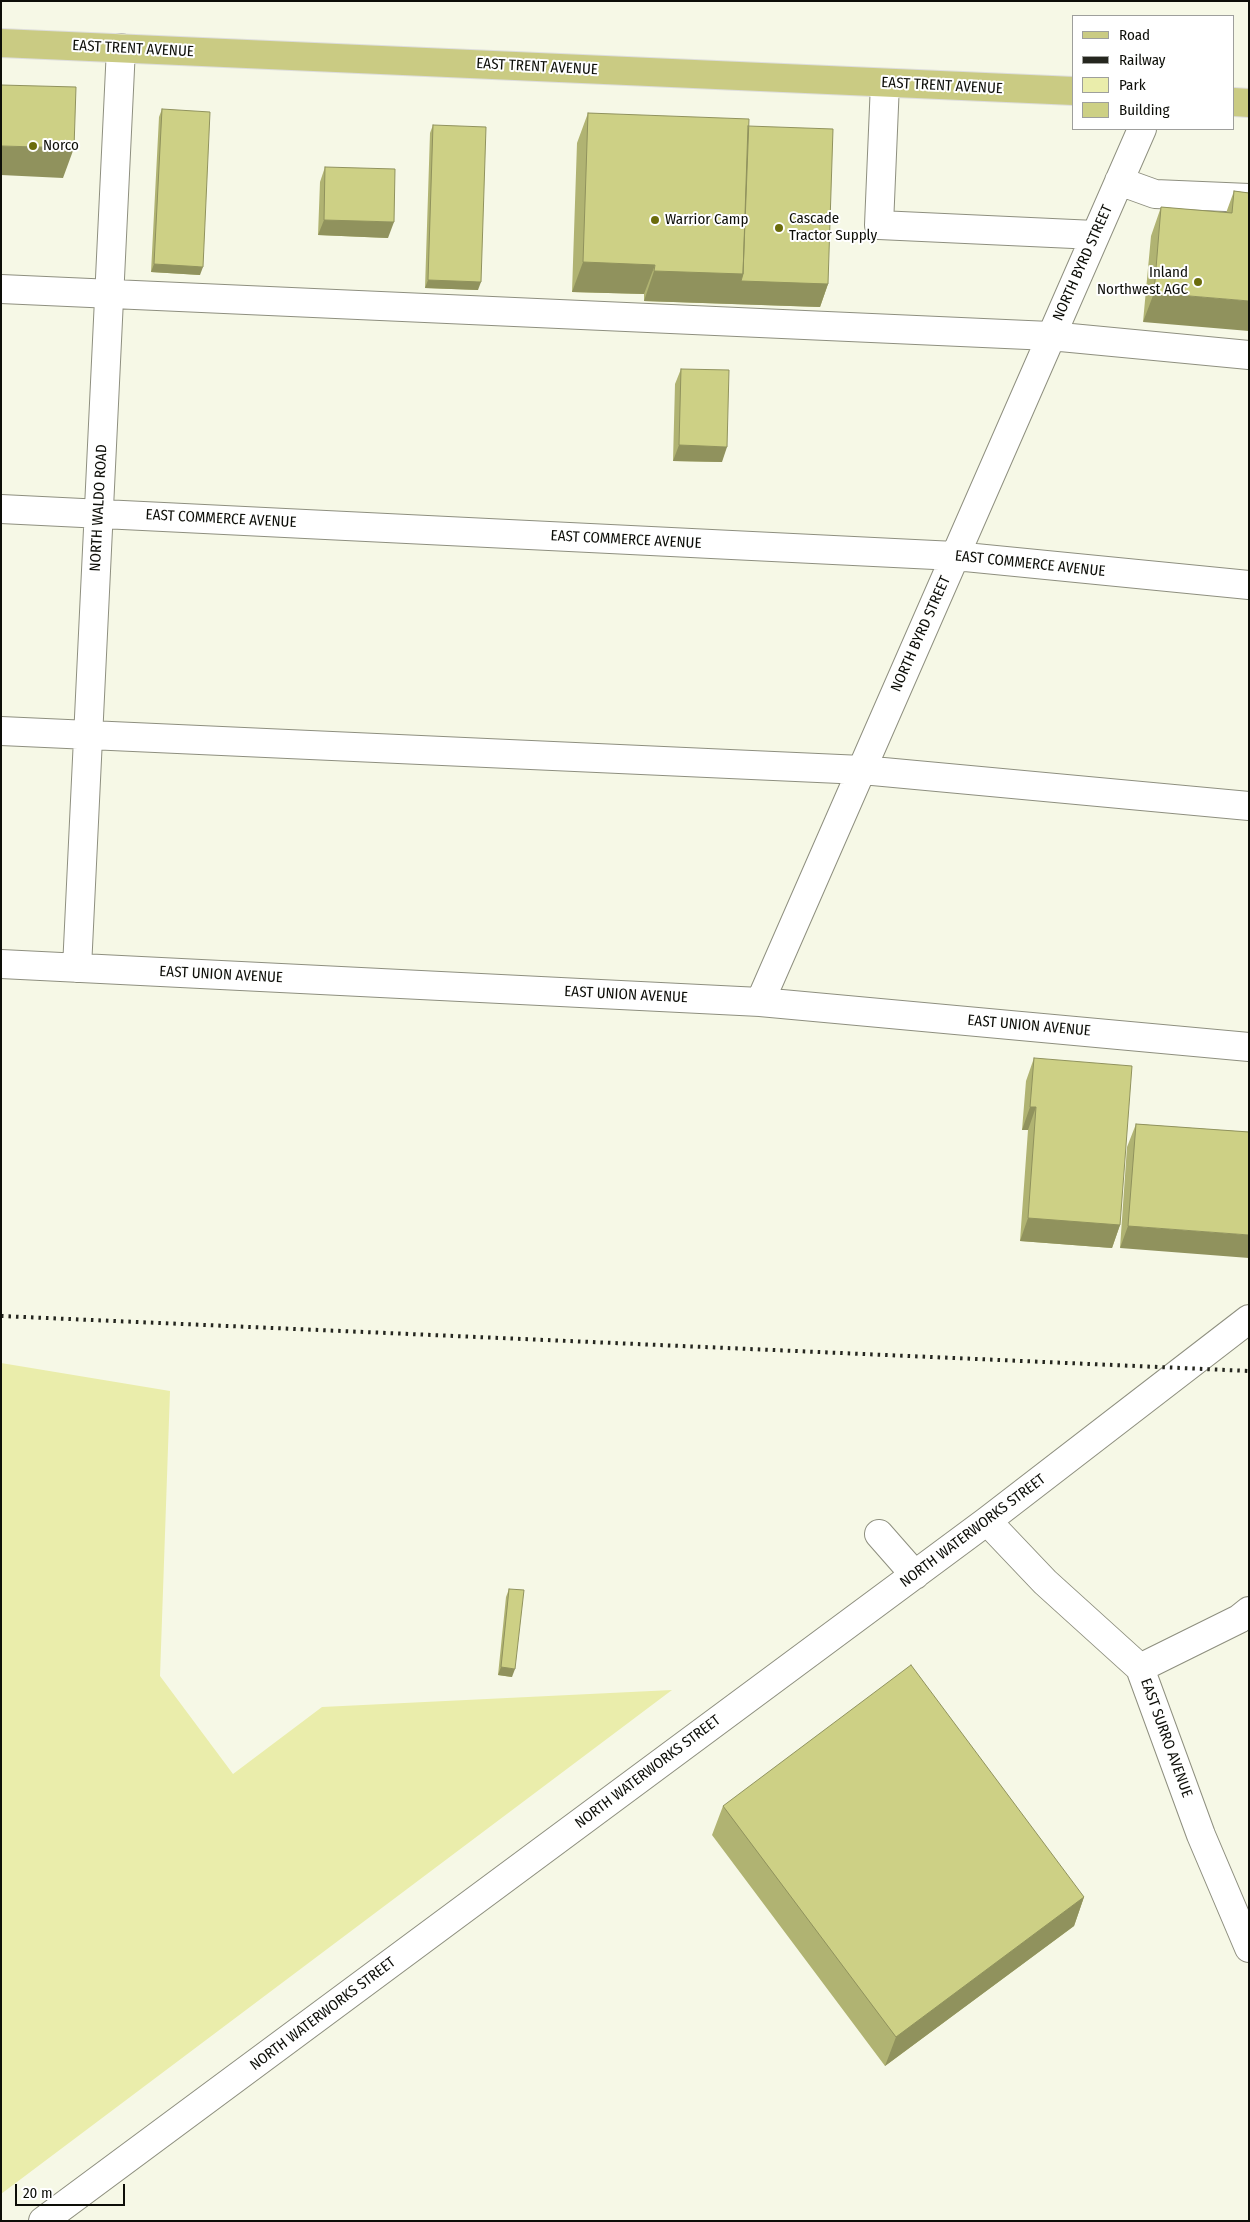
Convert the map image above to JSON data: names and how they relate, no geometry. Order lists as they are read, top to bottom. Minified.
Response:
{"streets":{"main road":["EAST TRENT AVENUE"],"street":["NORTH BYRD STREET","NORTH WALDO ROAD","EAST COMMERCE AVENUE","EAST UNION AVENUE","NORTH WATERWORKS STREET","EAST SURRO AVENUE"]},"crossings":[["EAST TRENT AVENUE","NORTH WALDO ROAD"],["NORTH BYRD STREET","EAST COMMERCE AVENUE"],["NORTH BYRD STREET","EAST UNION AVENUE"],["NORTH WALDO ROAD","EAST COMMERCE AVENUE"],["NORTH WALDO ROAD","EAST UNION AVENUE"],["NORTH WATERWORKS STREET","EAST SURRO AVENUE"]],"places":["Norco","Warrior Camp","Cascade Tractor Supply","Inland Northwest AGC"],"legend":["Road","Railway","Park","Building"],"scale_bar":"20 m"}
